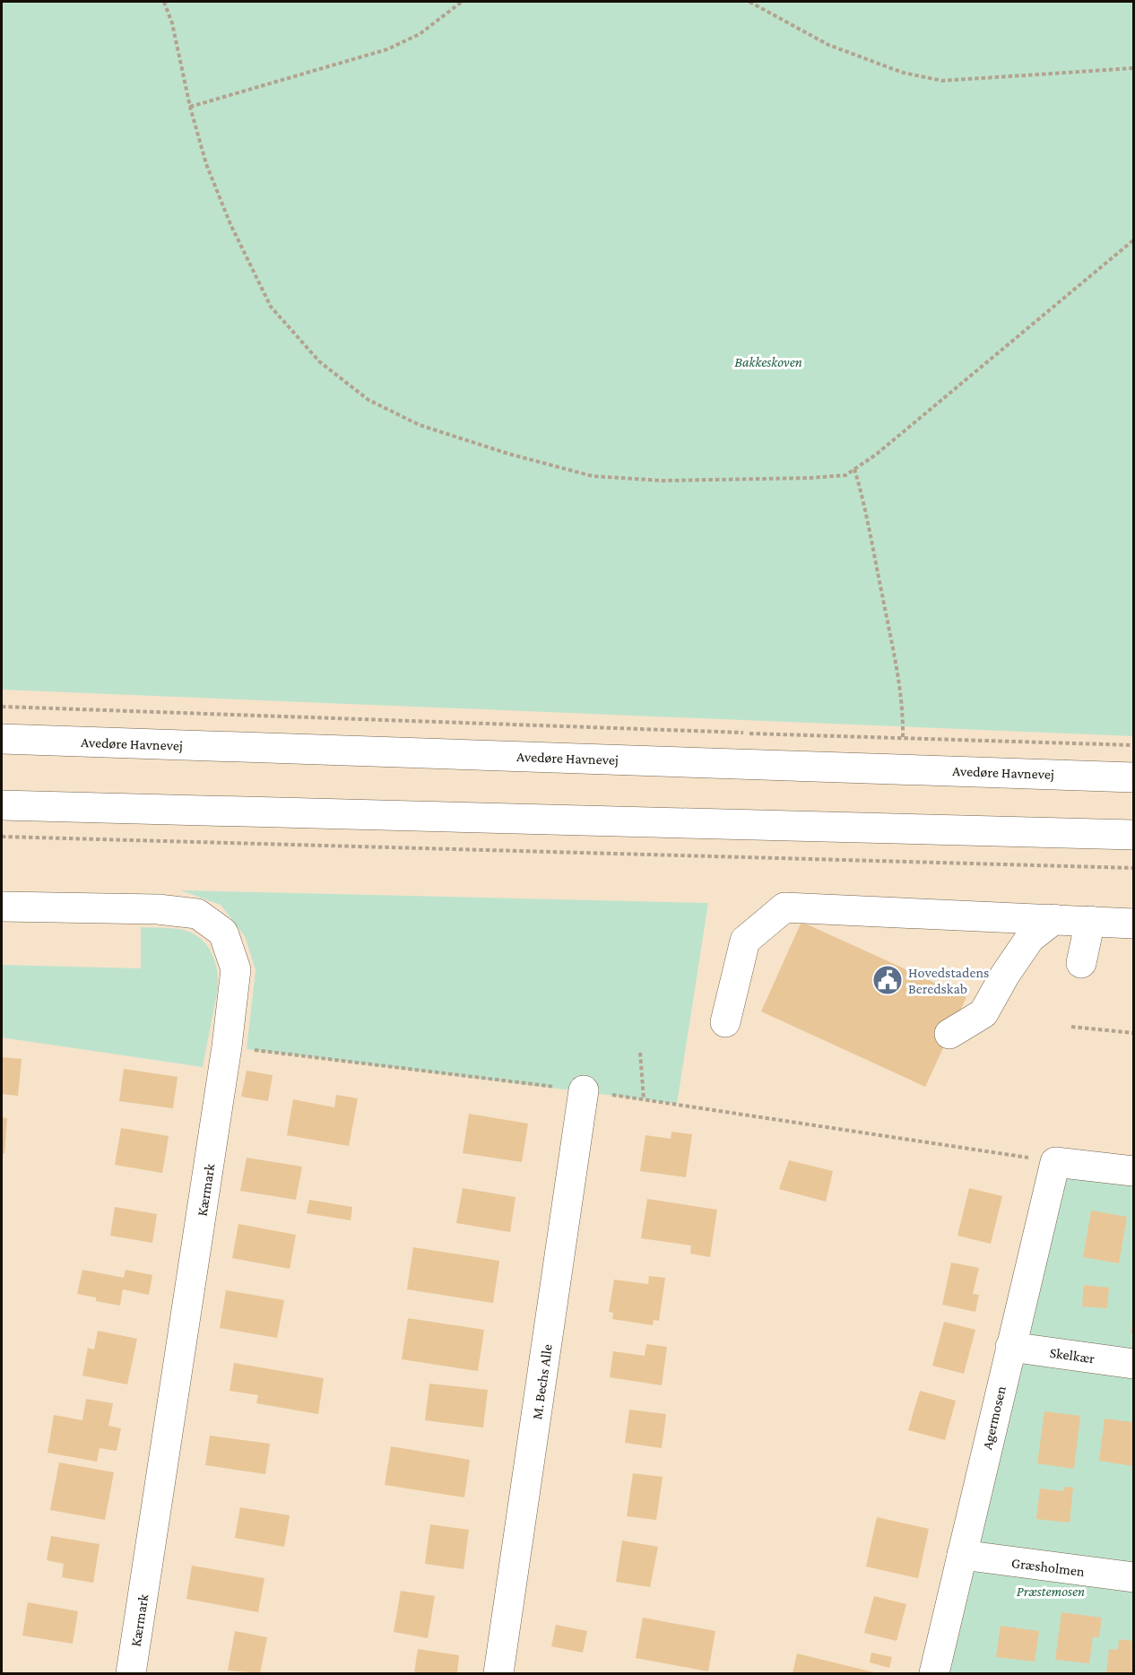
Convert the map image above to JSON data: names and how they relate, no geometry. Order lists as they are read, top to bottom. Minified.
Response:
{"streets":{"street":["Avedøre Havnevej","Kærmark","Skelkær","M. Bechs Alle","Agermosen","Græsholmen"]},"crossings":[["Skelkær","Agermosen"],["Agermosen","Græsholmen"]],"parks":["Bakkeskoven","Præstemosen"],"places":{"public building":["Hovedstadens Beredskab"]}}
